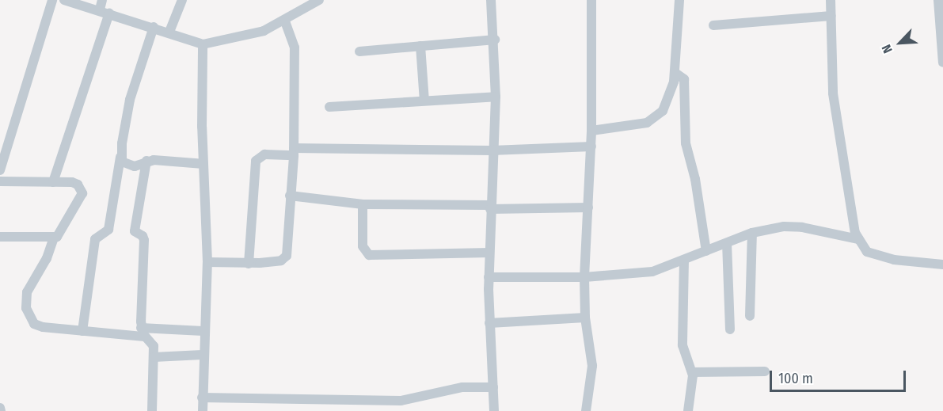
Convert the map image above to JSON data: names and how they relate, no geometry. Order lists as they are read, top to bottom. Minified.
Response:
{"scale_bar":"100 m","north":"bottom left"}
